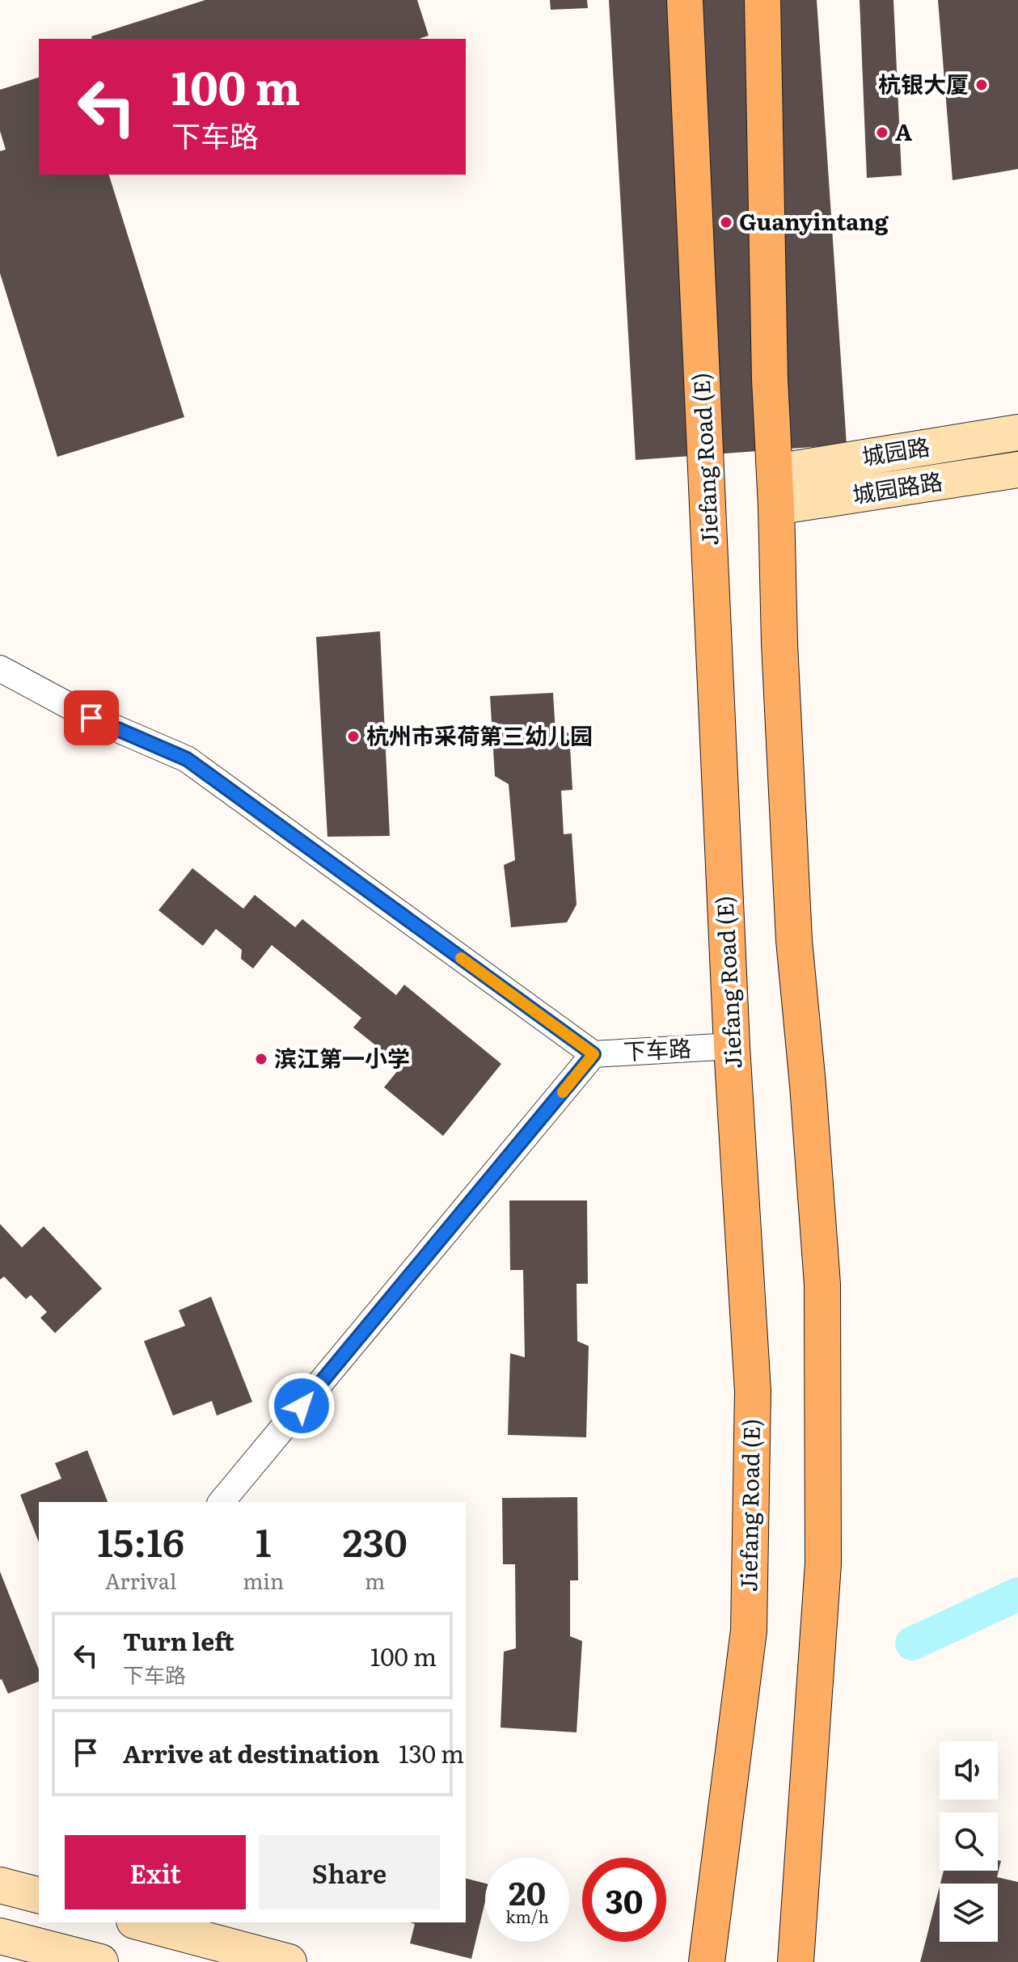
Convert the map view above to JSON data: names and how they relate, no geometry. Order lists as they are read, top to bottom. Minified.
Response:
{"streets":{"main road":["Jiefang Road (E)"],"street":["城园路","城园路路","下车路"]},"crossings":[["Jiefang Road (E)","下车路"]],"places":["杭银大厦","A","Guanyintang","杭州市采荷第三幼儿园","滨江第一小学"],"page":{"turn":["100 m","下车路"],"eta":["15:16","Arrival","1","min","230","m"],"list":[{"name":"Turn left","note":"下车路","value":"100 m"},{"name":"Arrive at destination","value":"130 m"}],"buttons":["Exit","Share"],"speed":"20 km/h","limit":"30"}}
